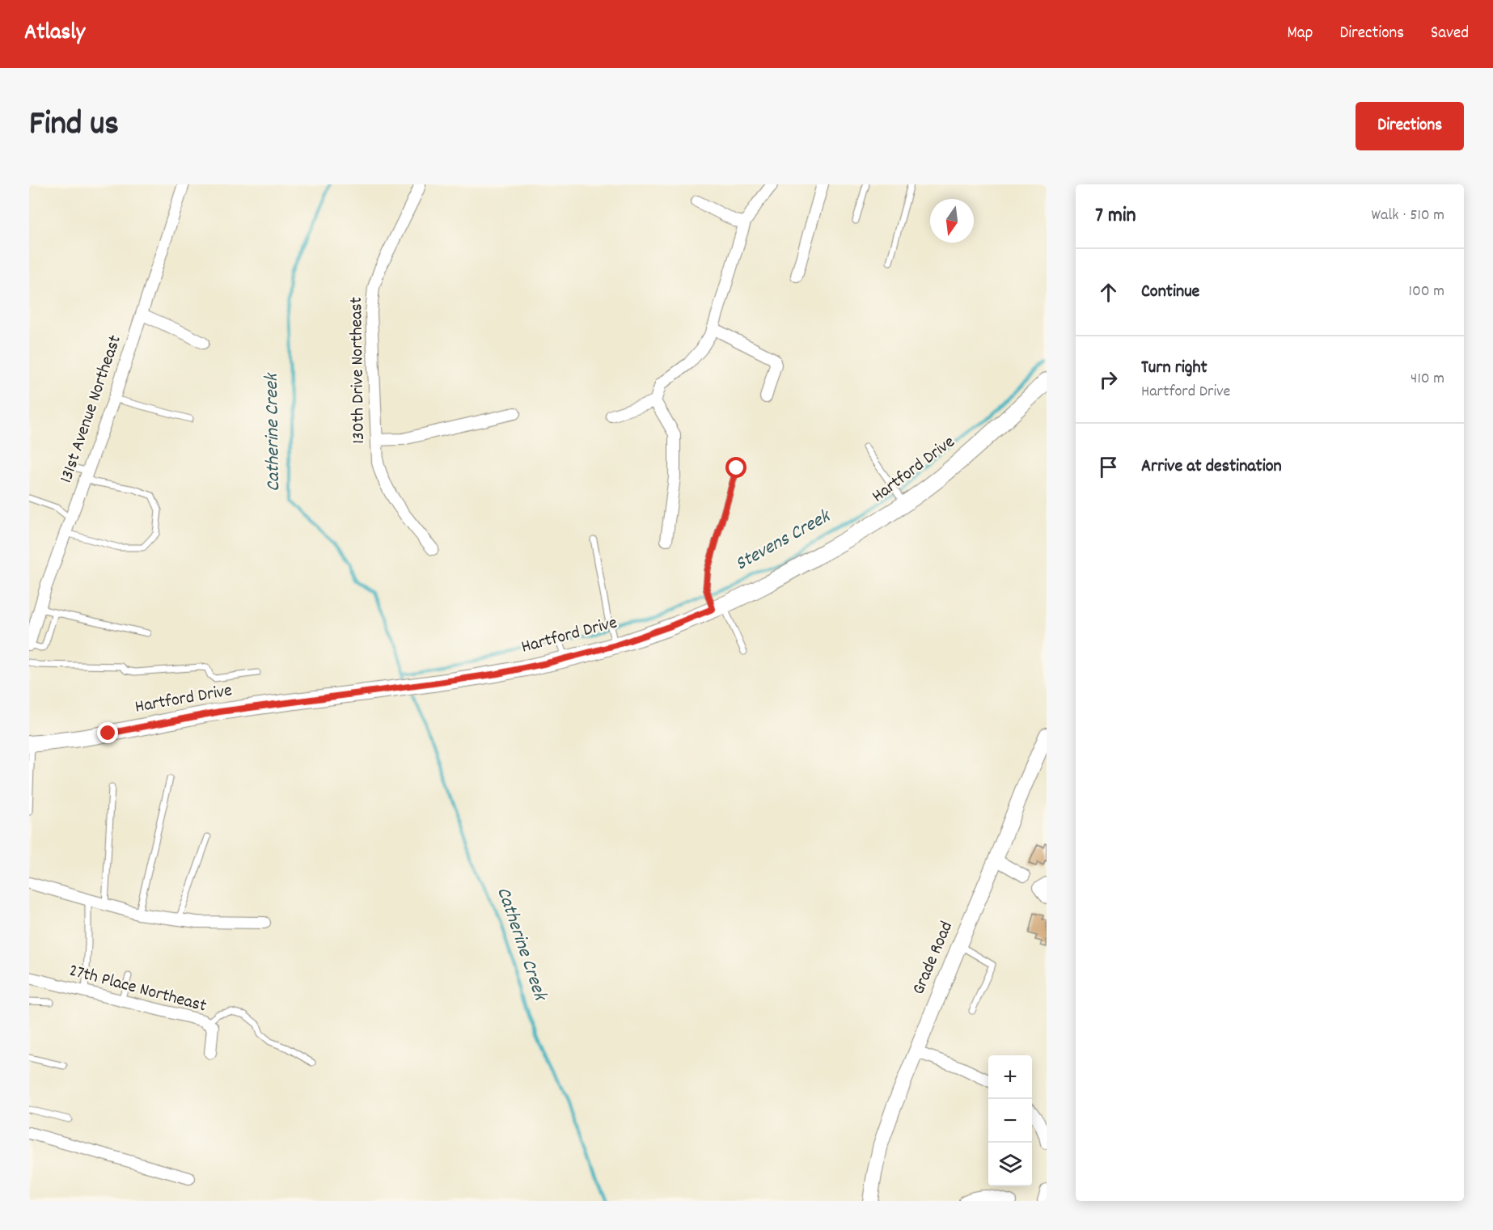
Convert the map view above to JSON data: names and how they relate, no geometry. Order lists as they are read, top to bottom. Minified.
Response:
{"streets":{"main road":["Hartford Drive"],"street":["130th Drive Northeast","131st Avenue Northeast","Grade Road","27th Place Northeast"]},"water":["Catherine Creek","Stevens Creek"],"north":"bottom","page":{"header":"Atlasly","nav":["Map","Directions","Saved"],"title":"Find us","buttons":"Directions","heading":["7 min","Walk · 510 m"],"list":[["Continue","100 m"],["Turn right","Hartford Drive","410 m"],"Arrive at destination"],"map_buttons":["+","−"]}}
